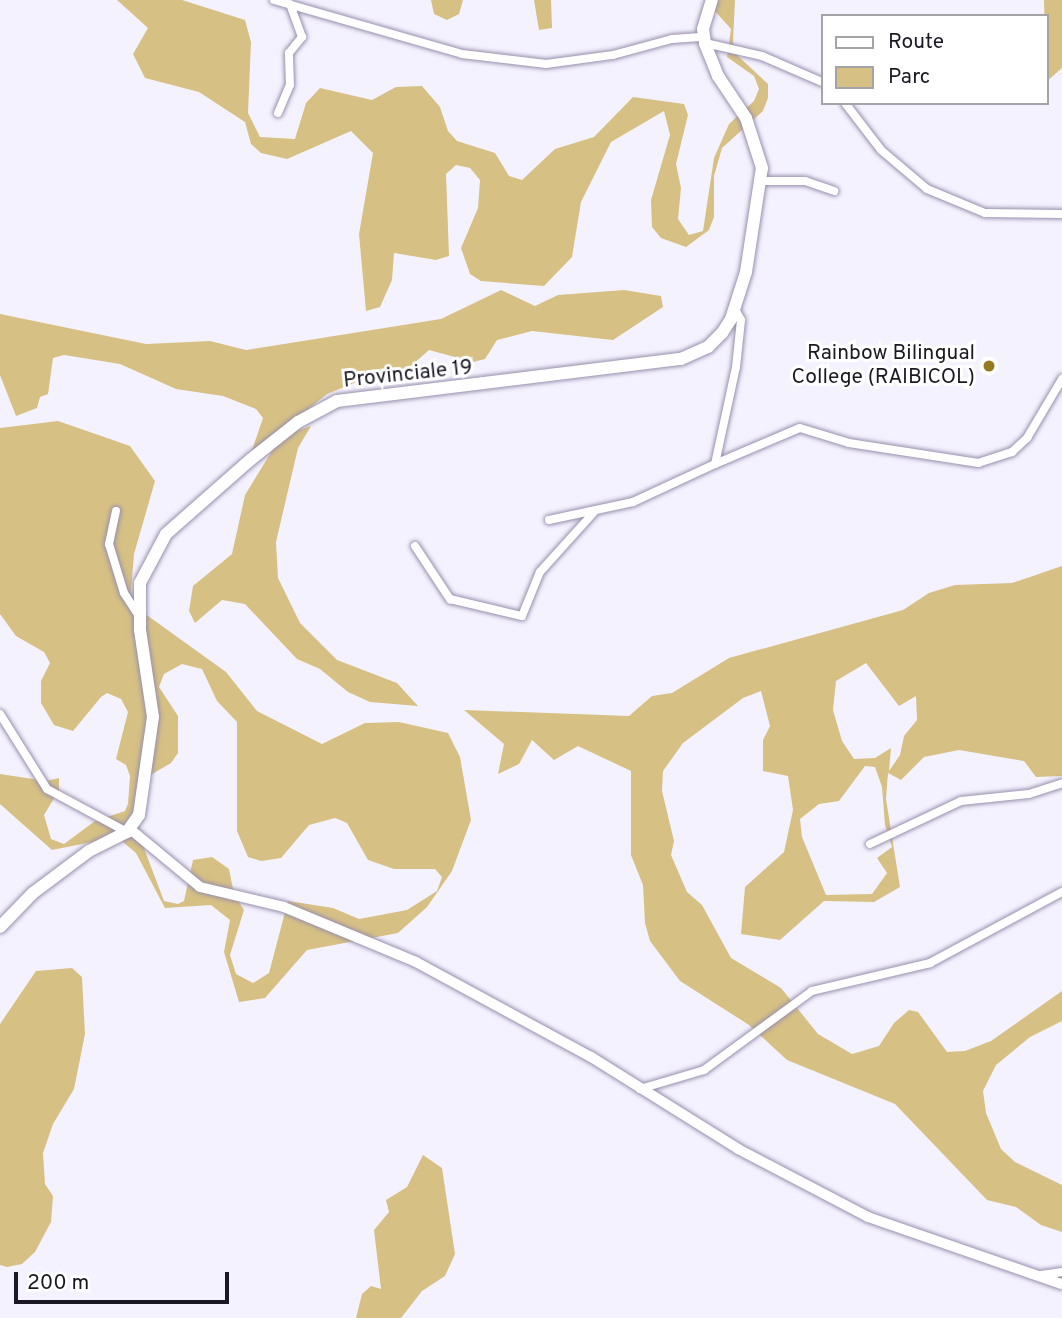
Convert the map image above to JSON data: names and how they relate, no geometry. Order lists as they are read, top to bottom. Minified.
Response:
{"streets":{"main road":["Provinciale 19"]},"places":["Rainbow Bilingual College (RAIBICOL)"],"legend":["Route","Parc"],"scale_bar":"200 m"}
